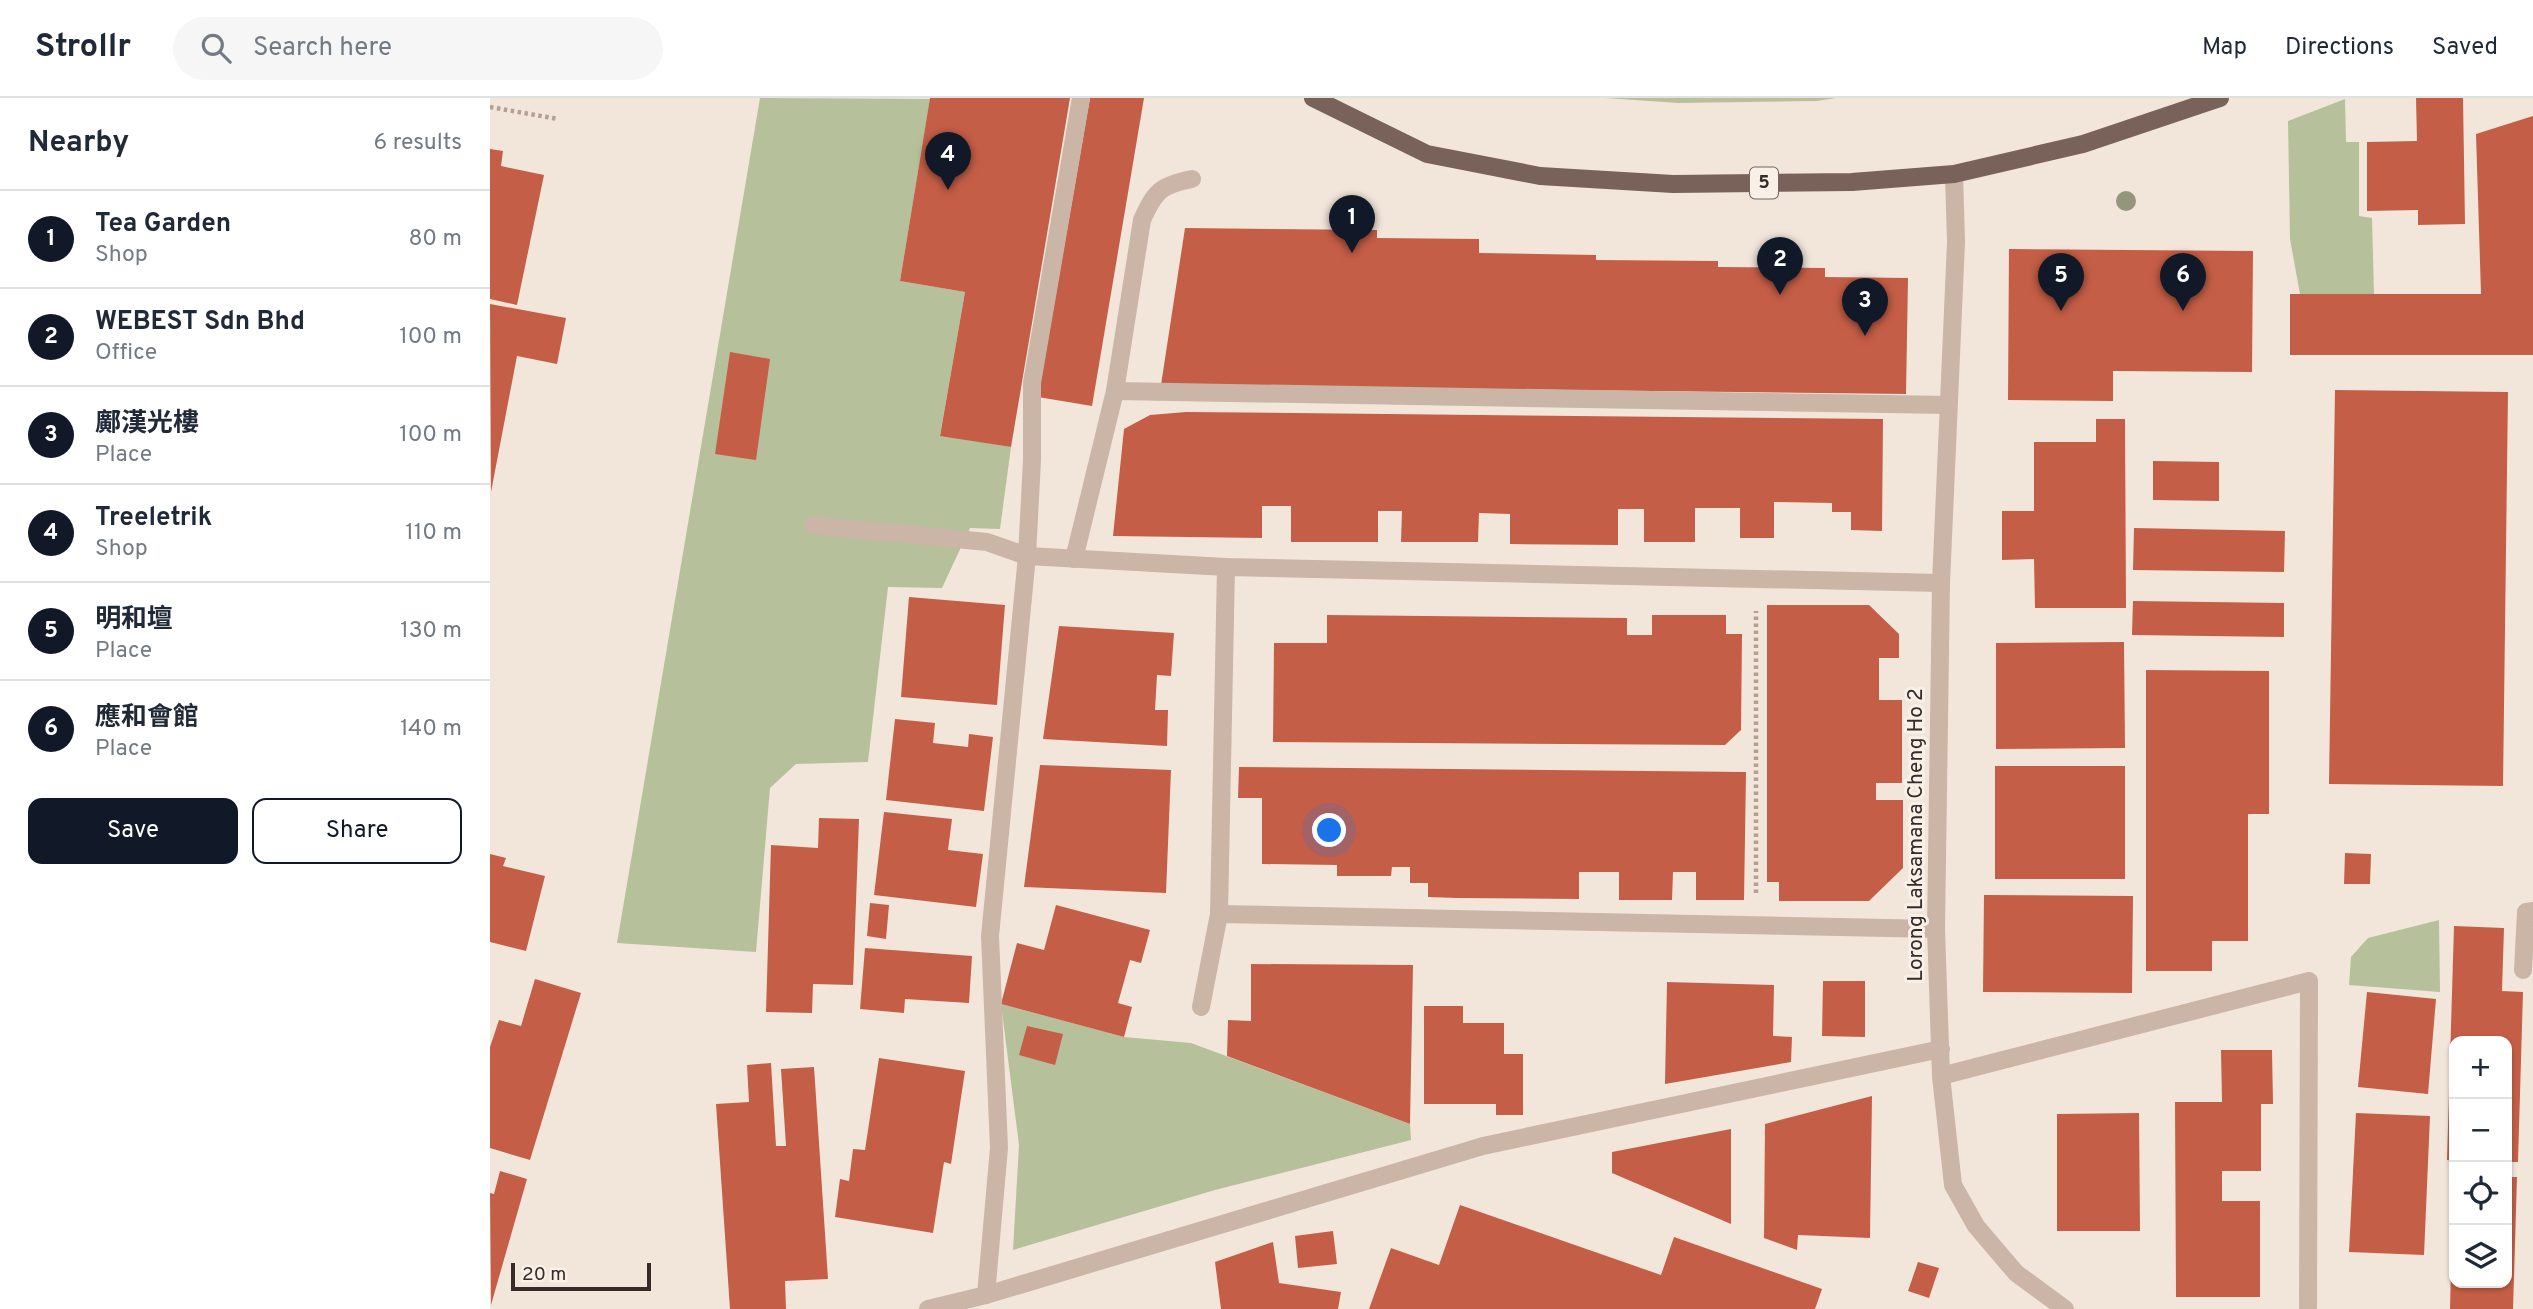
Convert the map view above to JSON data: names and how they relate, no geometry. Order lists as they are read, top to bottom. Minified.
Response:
{"streets":{"main road":["5"],"street":["Lorong Laksamana Cheng Ho 2"]},"crossings":[["5","Lorong Laksamana Cheng Ho 2"]],"scale_bar":"20 m","page":{"header":"Strollr","search":"Search here","nav":["Map","Directions","Saved"],"heading":["Nearby","6 results"],"pins":["4","1","2","5","6","3"],"list":[{"mark":"1","name":"Tea Garden","note":"Shop","value":"80 m"},{"mark":"2","name":"WEBEST Sdn Bhd","note":"Office","value":"100 m"},{"mark":"3","name":"鄺漢光樓","note":"Place","value":"100 m"},{"mark":"4","name":"Treeletrik","note":"Shop","value":"110 m"},{"mark":"5","name":"明和壇","note":"Place","value":"130 m"},{"mark":"6","name":"應和會館","note":"Place","value":"140 m"}],"buttons":["Save","Share"],"map_buttons":["+","−"],"scale":"20 m"}}
